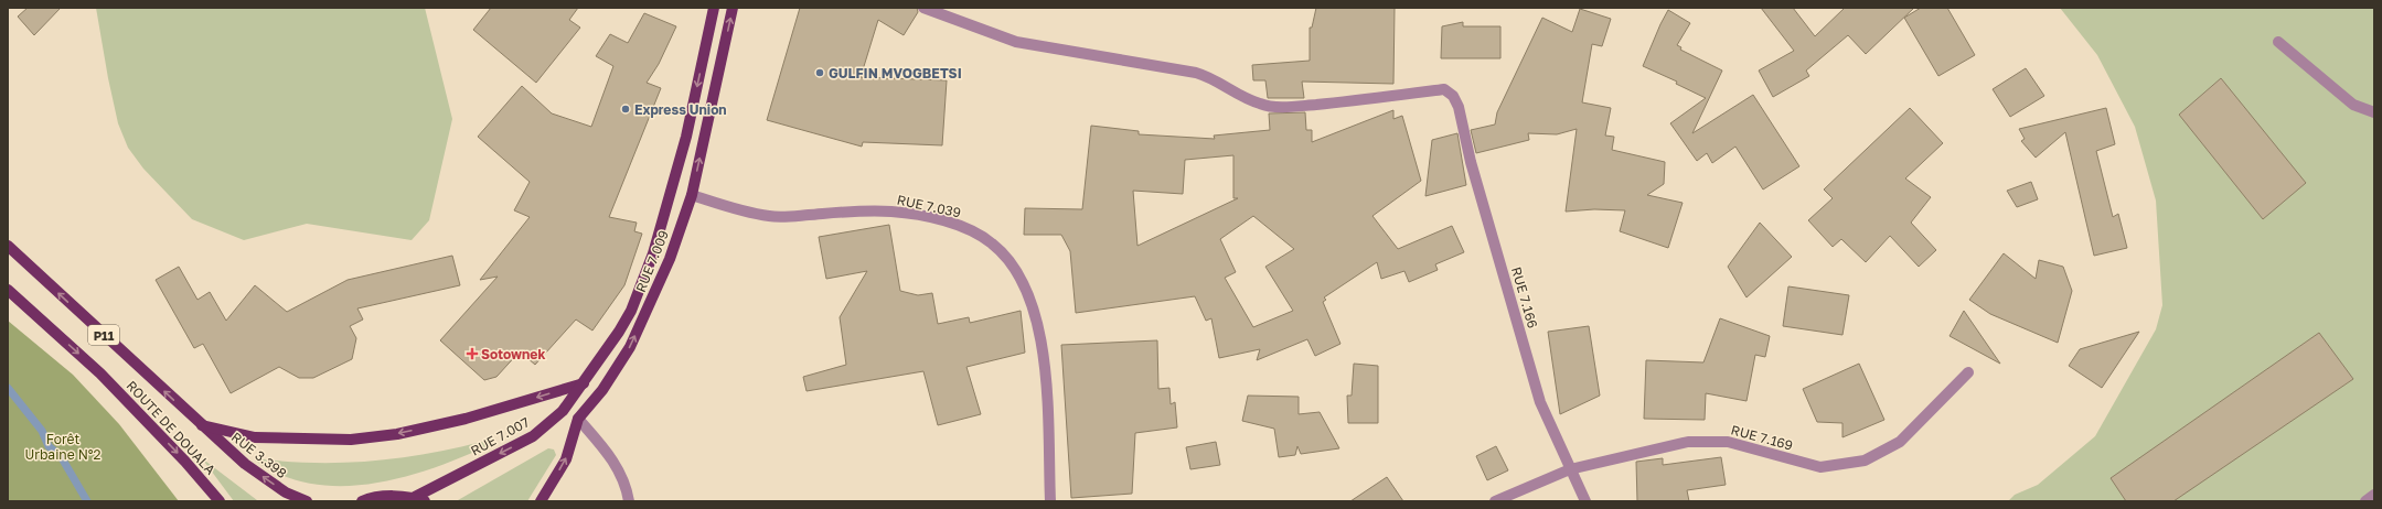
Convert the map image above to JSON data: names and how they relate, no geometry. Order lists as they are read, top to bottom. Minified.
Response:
{"streets":{"main road":["RUE 7.009","P11","ROUTE DE DOUALA","RUE 7.007","RUE 3.398"],"street":["RUE 7.039","RUE 7.166","RUE 7.169"]},"crossings":[["RUE 7.039","RUE 7.009"],["RUE 7.009","RUE 7.007"],["RUE 7.166","RUE 7.169"],["ROUTE DE DOUALA","RUE 3.398"]],"one_way":["RUE 7.007","RUE 3.398"],"parks":["Forêt Urbaine N°2"],"places":{"other":["GULFIN MVOGBETSI","Express Union"],"health":["Sotownek"]}}
